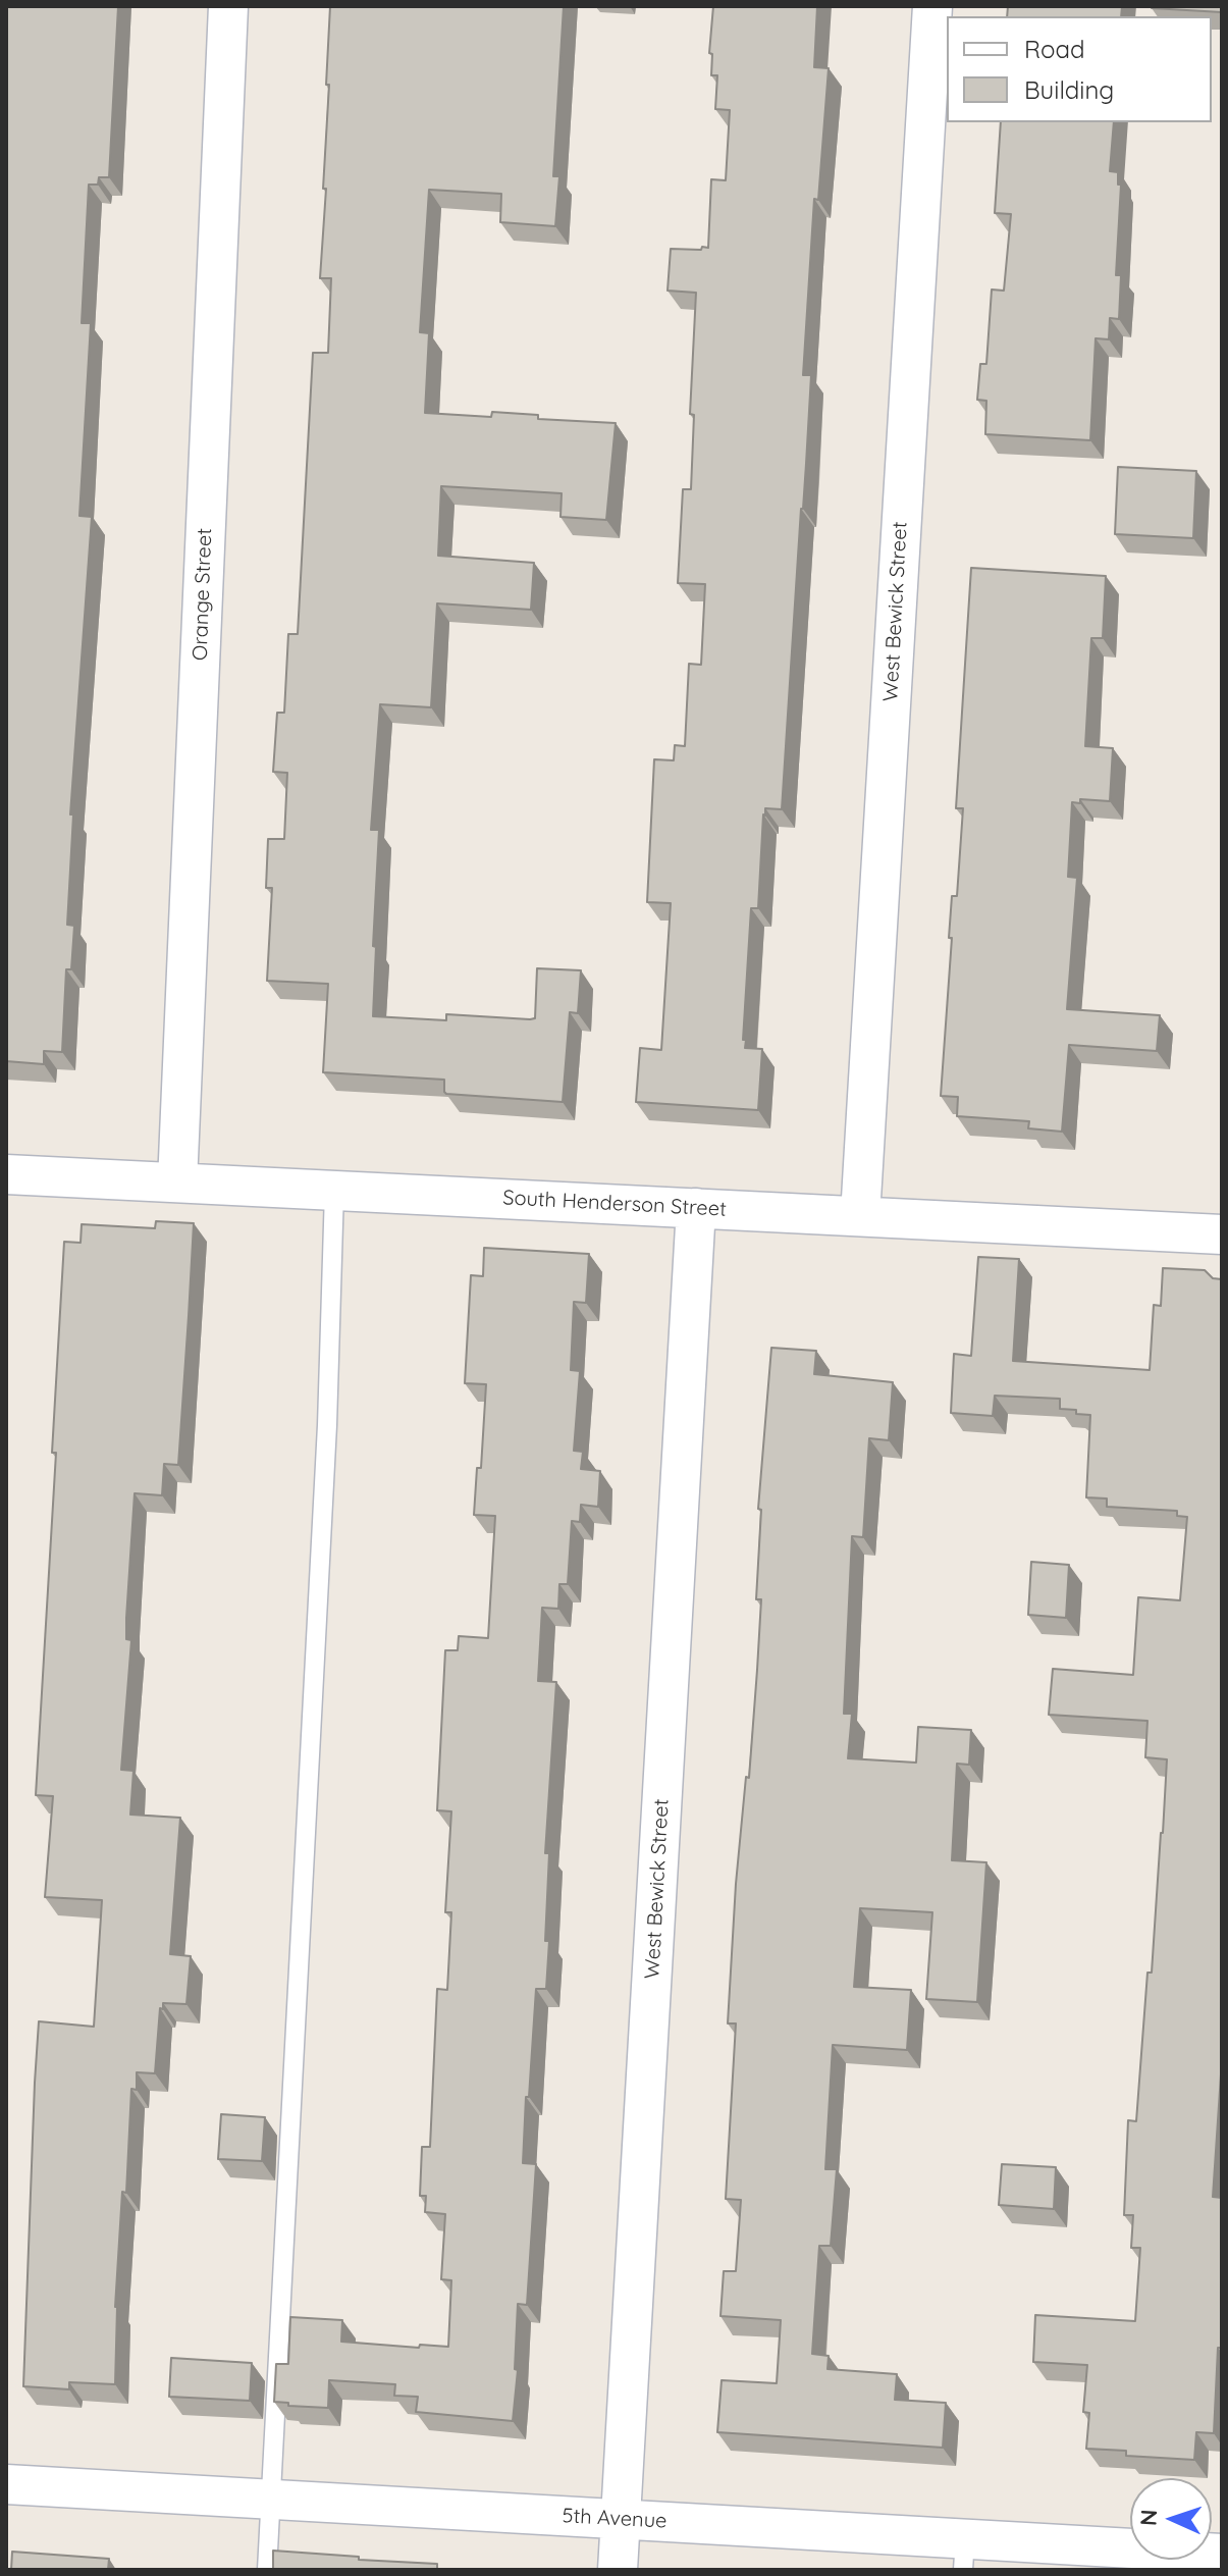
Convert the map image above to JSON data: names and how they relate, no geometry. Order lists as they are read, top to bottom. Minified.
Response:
{"streets":{"street":["Orange Street","West Bewick Street","South Henderson Street","5th Avenue"]},"crossings":[["Orange Street","South Henderson Street"],["West Bewick Street","South Henderson Street"],["West Bewick Street","5th Avenue"]],"legend":["Road","Building"],"north":"left"}
